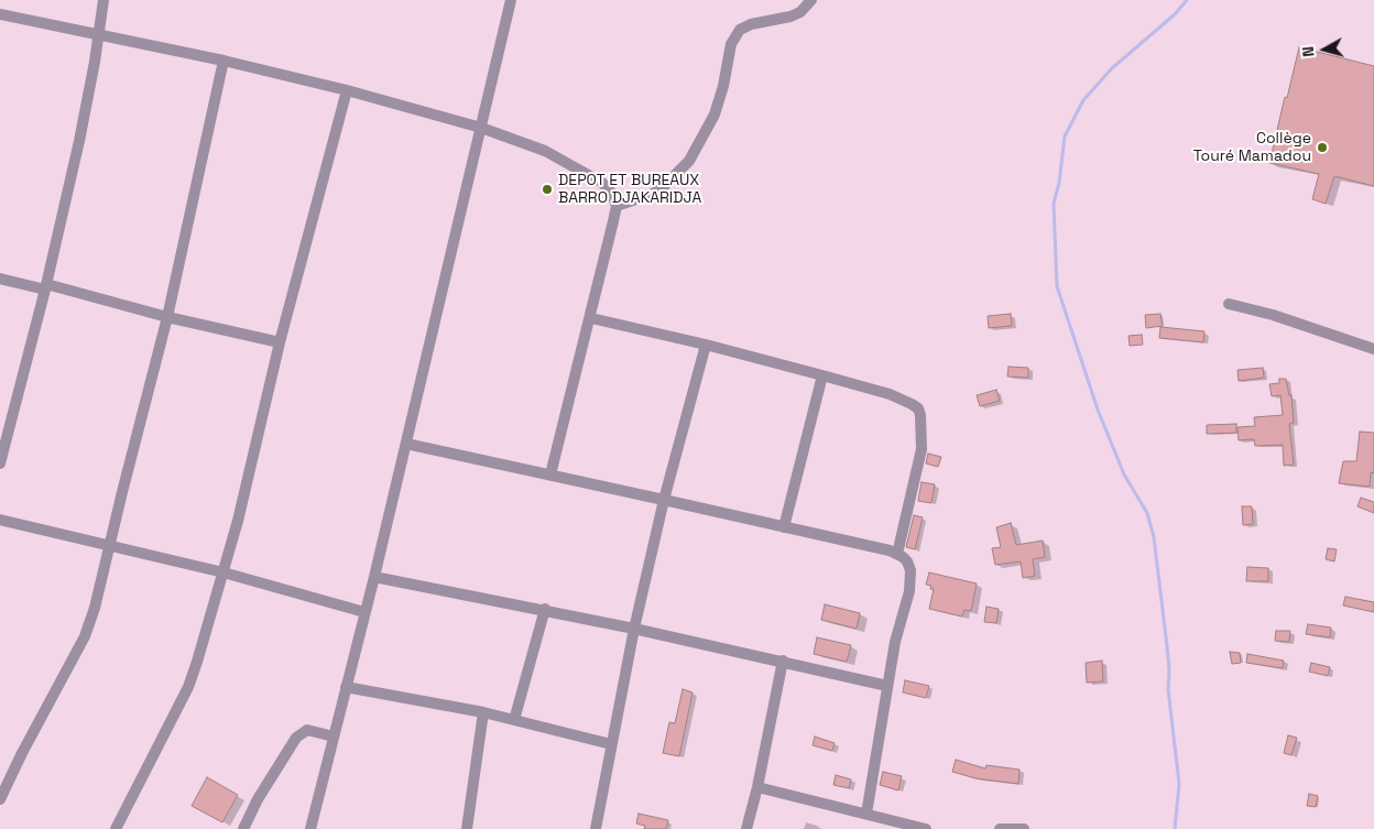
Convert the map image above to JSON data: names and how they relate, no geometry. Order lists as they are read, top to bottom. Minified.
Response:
{"places":["Collège Touré Mamadou","DEPOT ET BUREAUX BARRO DJAKARIDJA"],"north":"left"}
